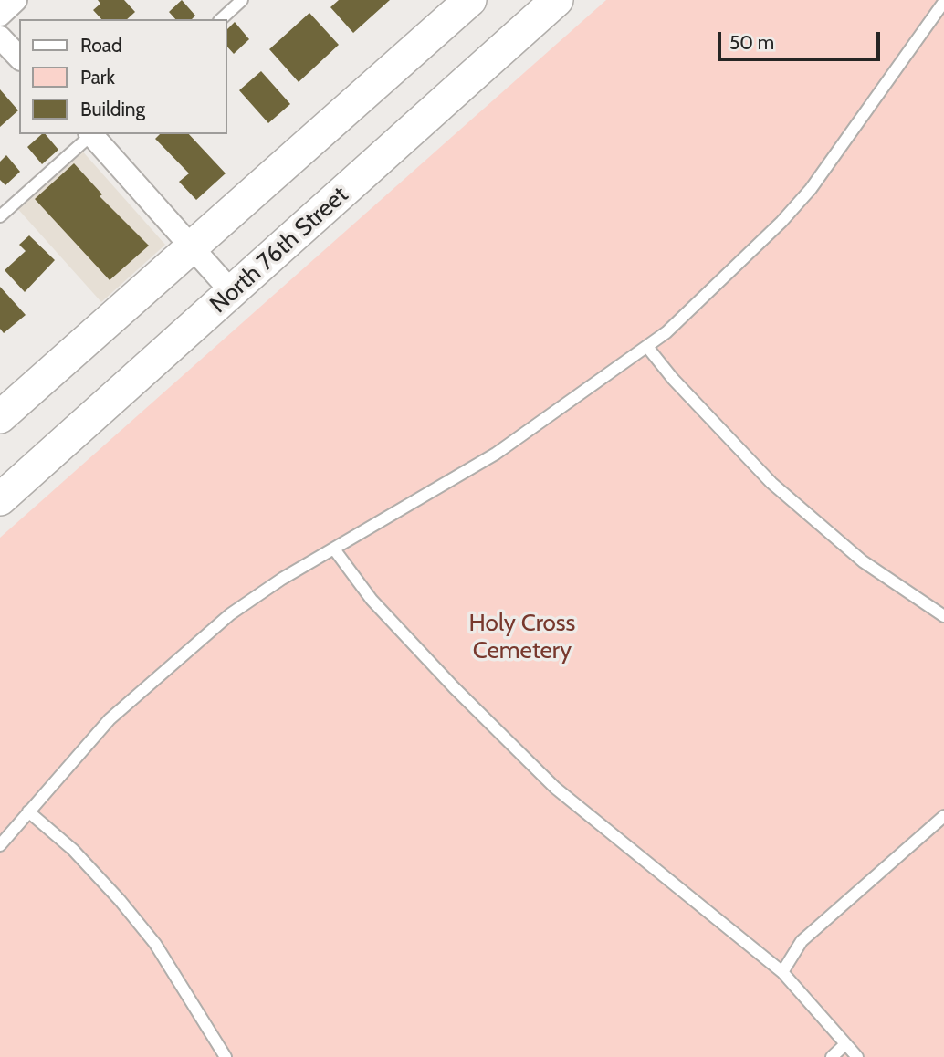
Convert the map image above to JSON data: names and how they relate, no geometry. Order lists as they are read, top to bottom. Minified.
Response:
{"streets":{"main road":["North 76th Street"]},"parks":["Holy Cross Cemetery"],"legend":["Road","Park","Building"],"scale_bar":"50 m"}
